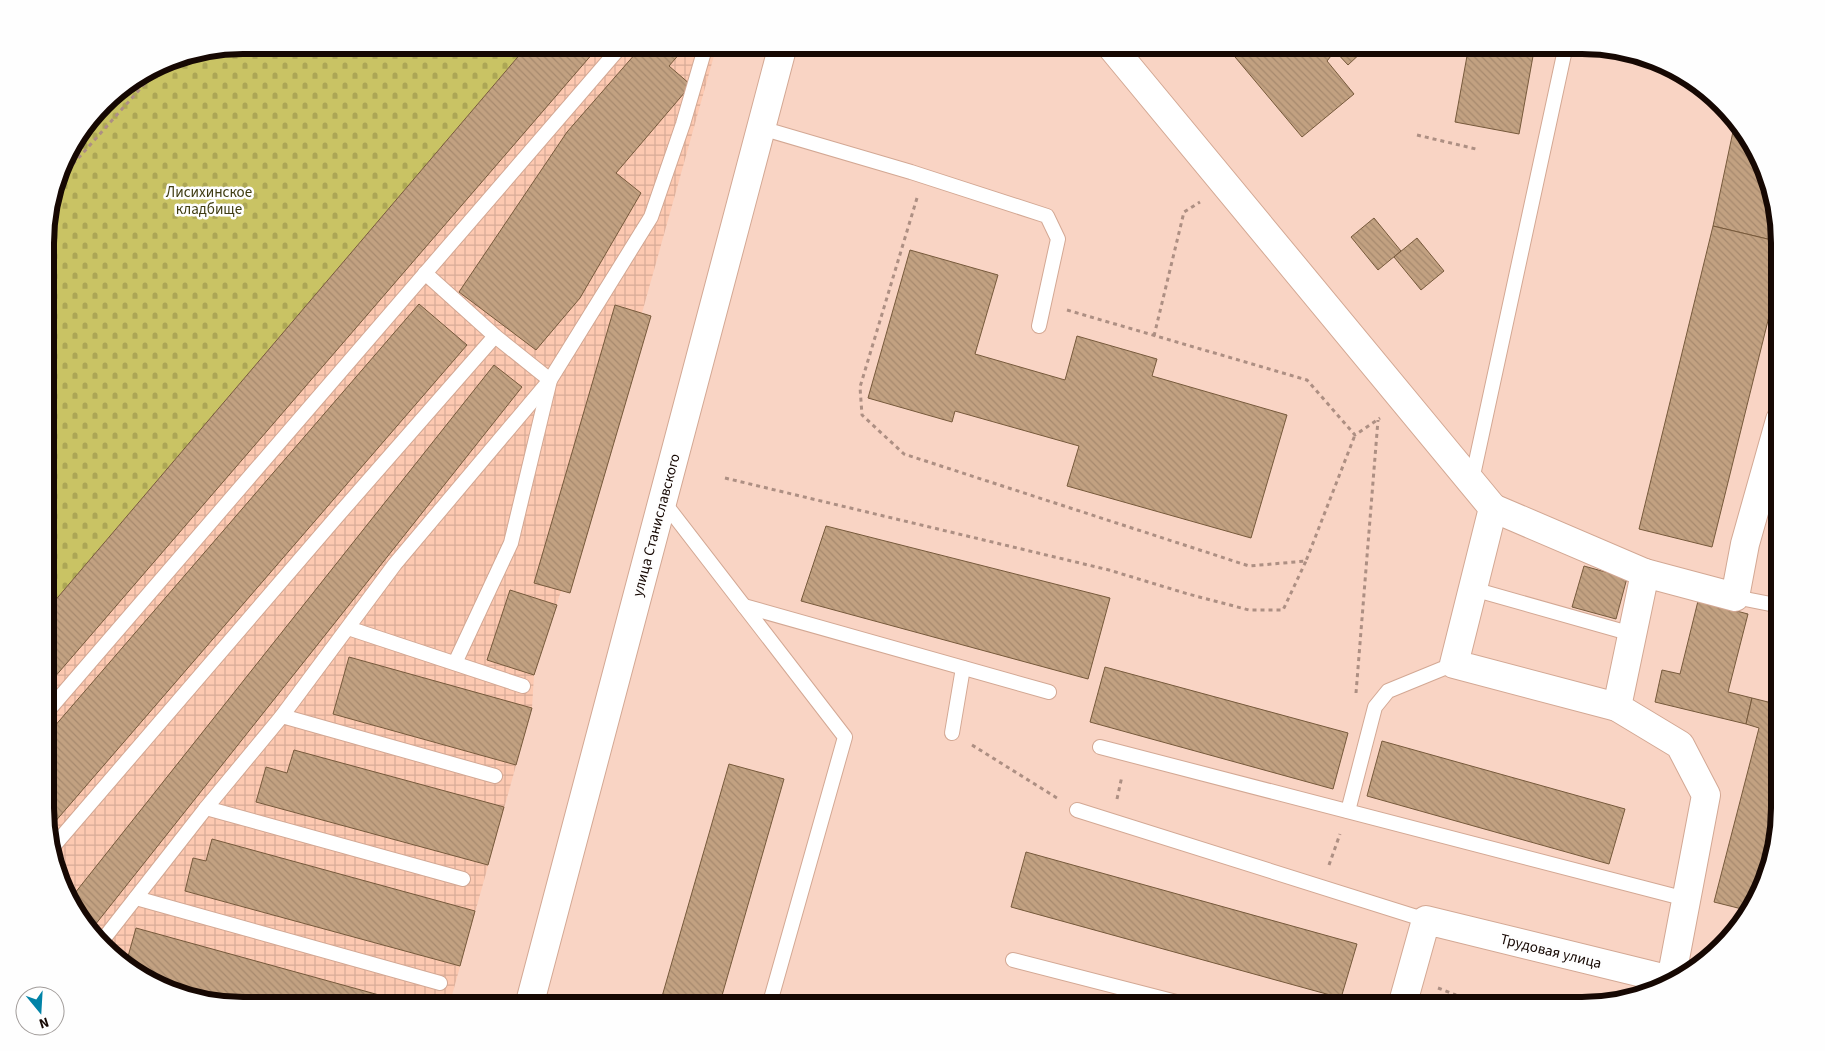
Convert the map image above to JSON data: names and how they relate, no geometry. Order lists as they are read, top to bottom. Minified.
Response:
{"streets":{"street":["улица Станиславского","Трудовая улица"]},"parks":["Лисихинское кладбище"],"north":"bottom"}
